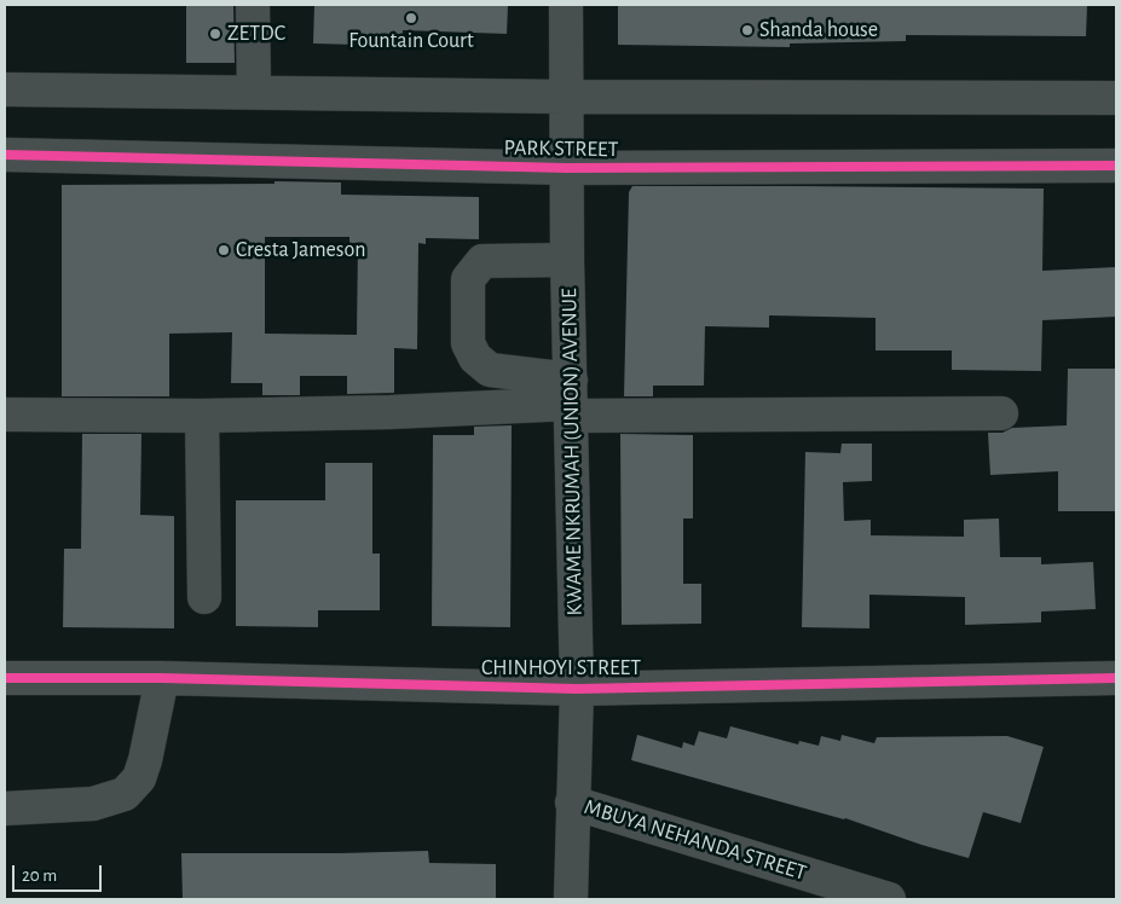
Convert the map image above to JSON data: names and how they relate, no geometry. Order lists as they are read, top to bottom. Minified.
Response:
{"streets":{"street":["PARK STREET","KWAME NKRUMAH (UNION) AVENUE","CHINHOYI STREET","MBUYA NEHANDA STREET"]},"crossings":[["PARK STREET","KWAME NKRUMAH (UNION) AVENUE"],["KWAME NKRUMAH (UNION) AVENUE","CHINHOYI STREET"],["KWAME NKRUMAH (UNION) AVENUE","MBUYA NEHANDA STREET"]],"places":["Fountain Court","Shanda house","ZETDC","Cresta Jameson"],"scale_bar":"20 m"}
